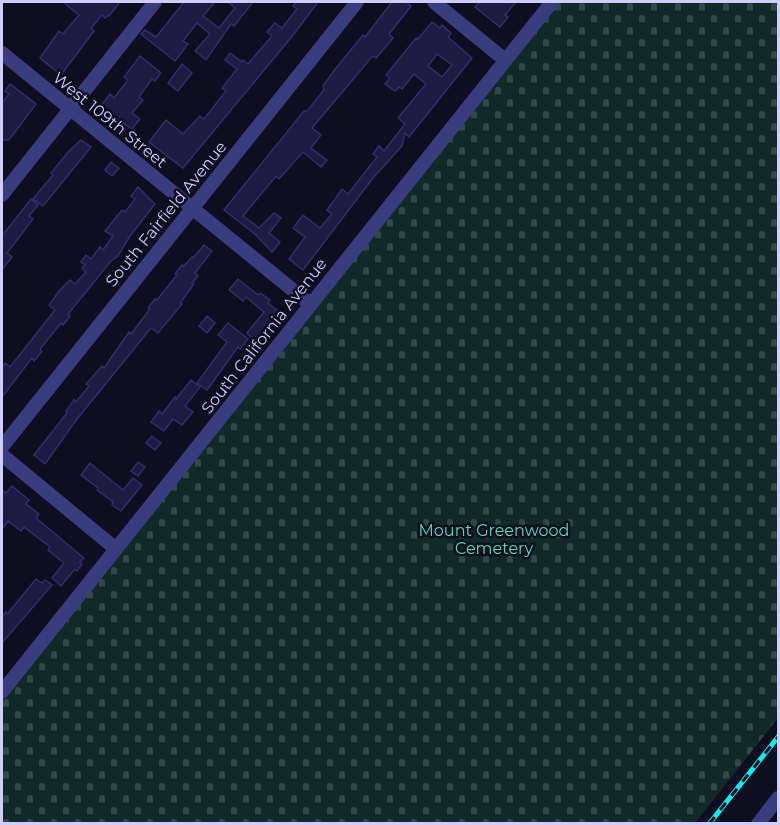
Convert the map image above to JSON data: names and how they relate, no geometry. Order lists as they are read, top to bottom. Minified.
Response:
{"streets":{"street":["West 109th Street","South Fairfield Avenue","South California Avenue"]},"crossings":[["West 109th Street","South Fairfield Avenue"],["West 109th Street","South California Avenue"]],"parks":["Mount Greenwood Cemetery"]}
